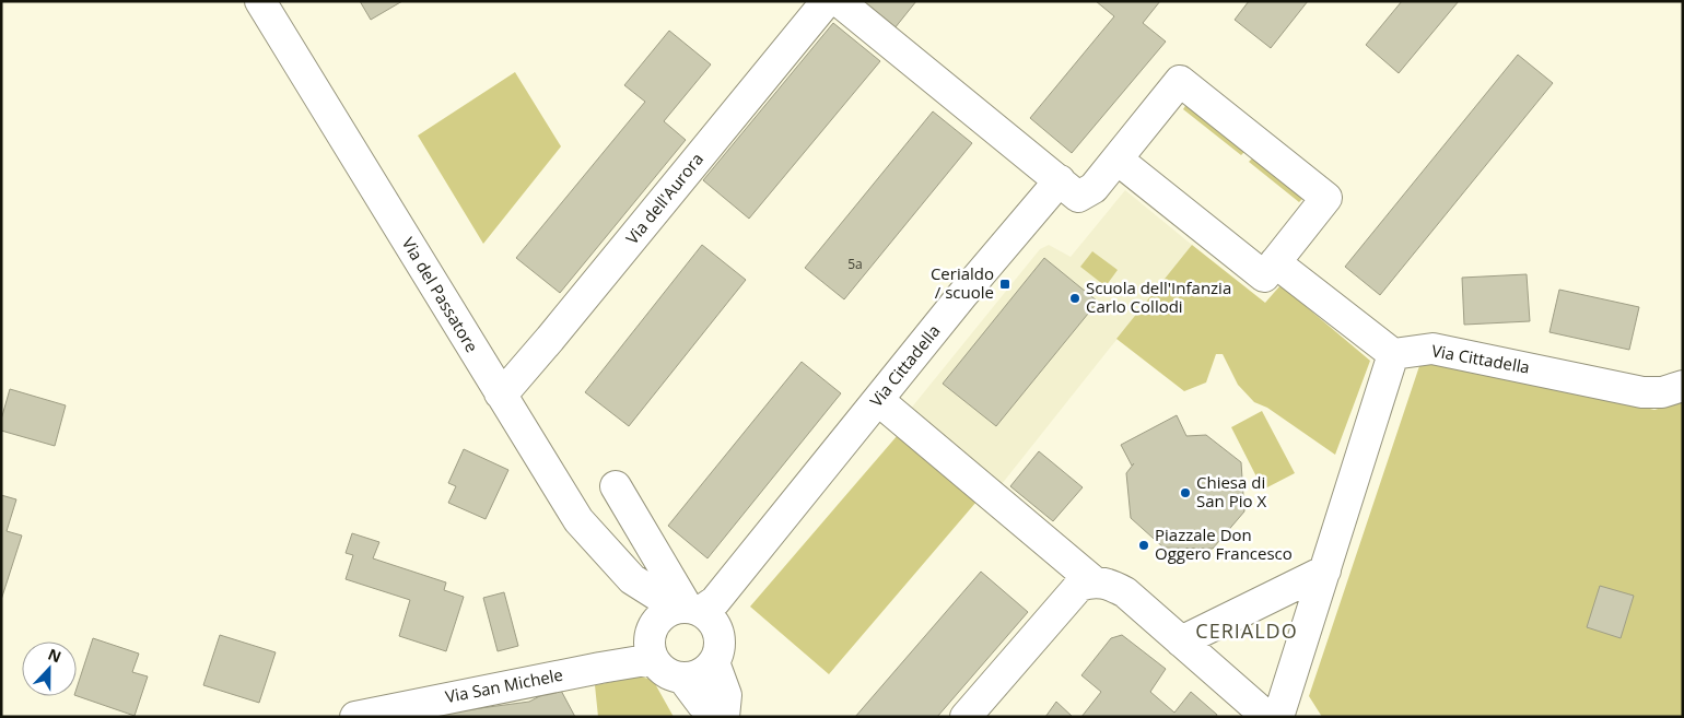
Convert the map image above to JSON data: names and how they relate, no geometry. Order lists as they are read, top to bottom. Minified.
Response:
{"streets":{"street":["Via dell'Aurora","Via del Passatore","Via Cittadella","Via San Michele"]},"crossings":[["Via dell'Aurora","Via del Passatore"],["Via del Passatore","Via Cittadella"],["Via del Passatore","Via San Michele"],["Via Cittadella","Via San Michele"]],"districts":["CERIALDO"],"places":{"transit":["Cerialdo / scuole"],"other":["Scuola dell'Infanzia Carlo Collodi","Chiesa di San Pio X","Piazzale Don Oggero Francesco"]},"house_numbers":["5a"],"north":"top"}
